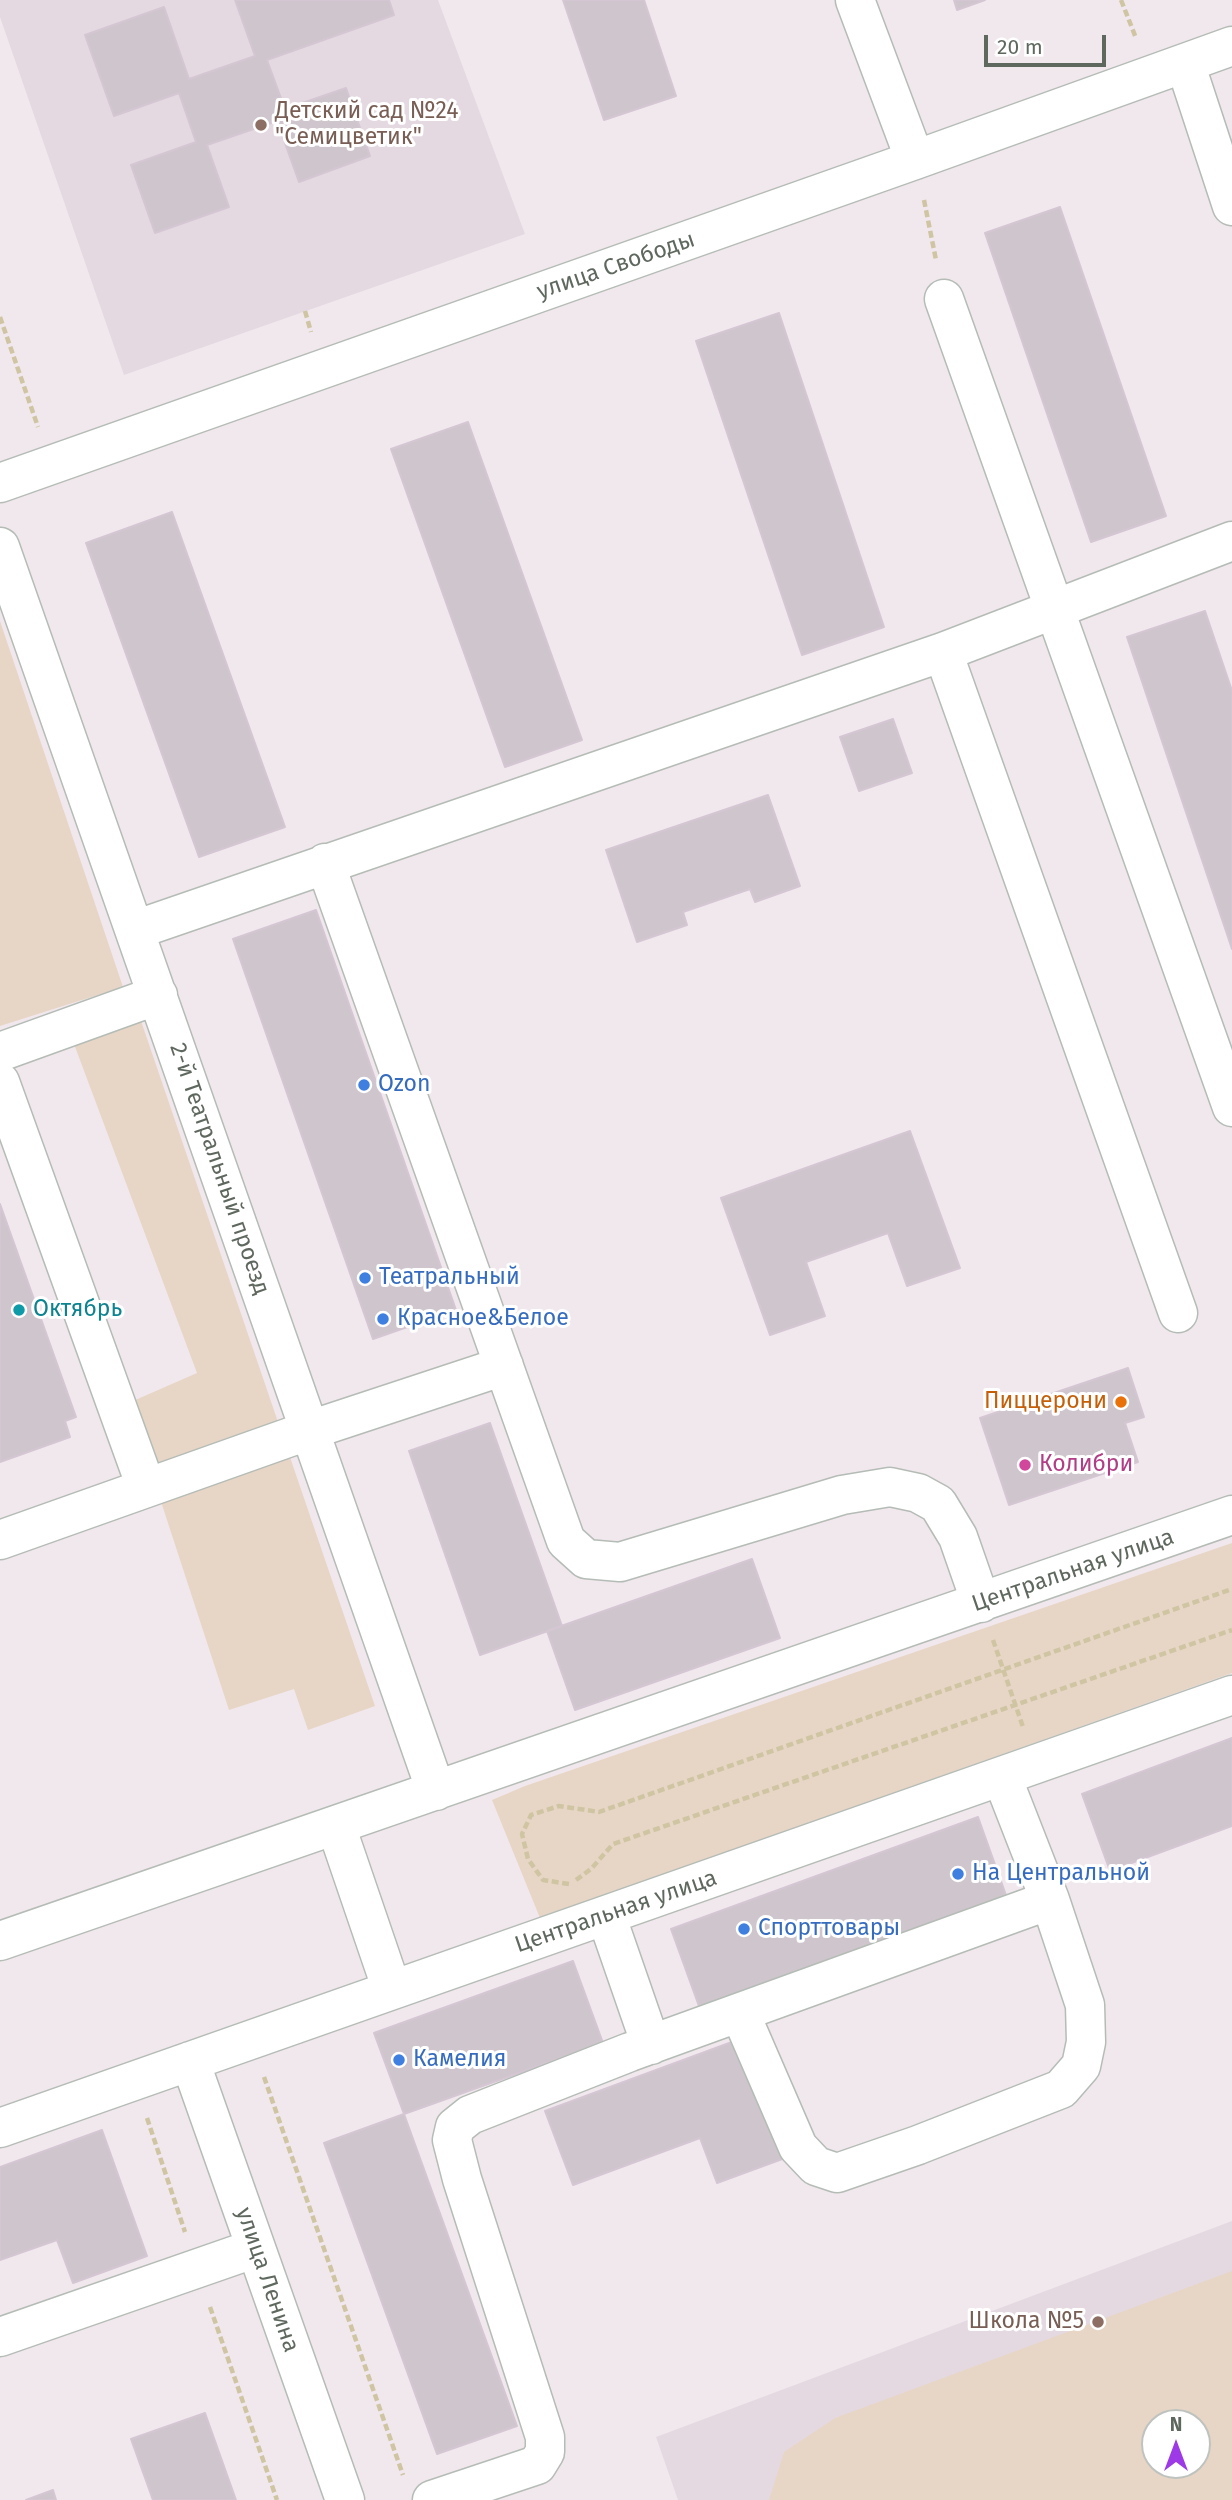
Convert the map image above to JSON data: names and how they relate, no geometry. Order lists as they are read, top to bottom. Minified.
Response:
{"streets":{"street":["улица Свободы","2-й Театральный проезд","Центральная улица","улица Ленина"]},"crossings":[["2-й Театральный проезд","Центральная улица"],["Центральная улица","улица Ленина"]],"places":["Детский сад №24 \"Семицветик\"","Ozon","Театральный","Октябрь","Красное&Белое","Пиццерони","Колибри","На Центральной","Спорттовары","Камелия","Школа №5"],"scale_bar":"20 m","north":"top"}
